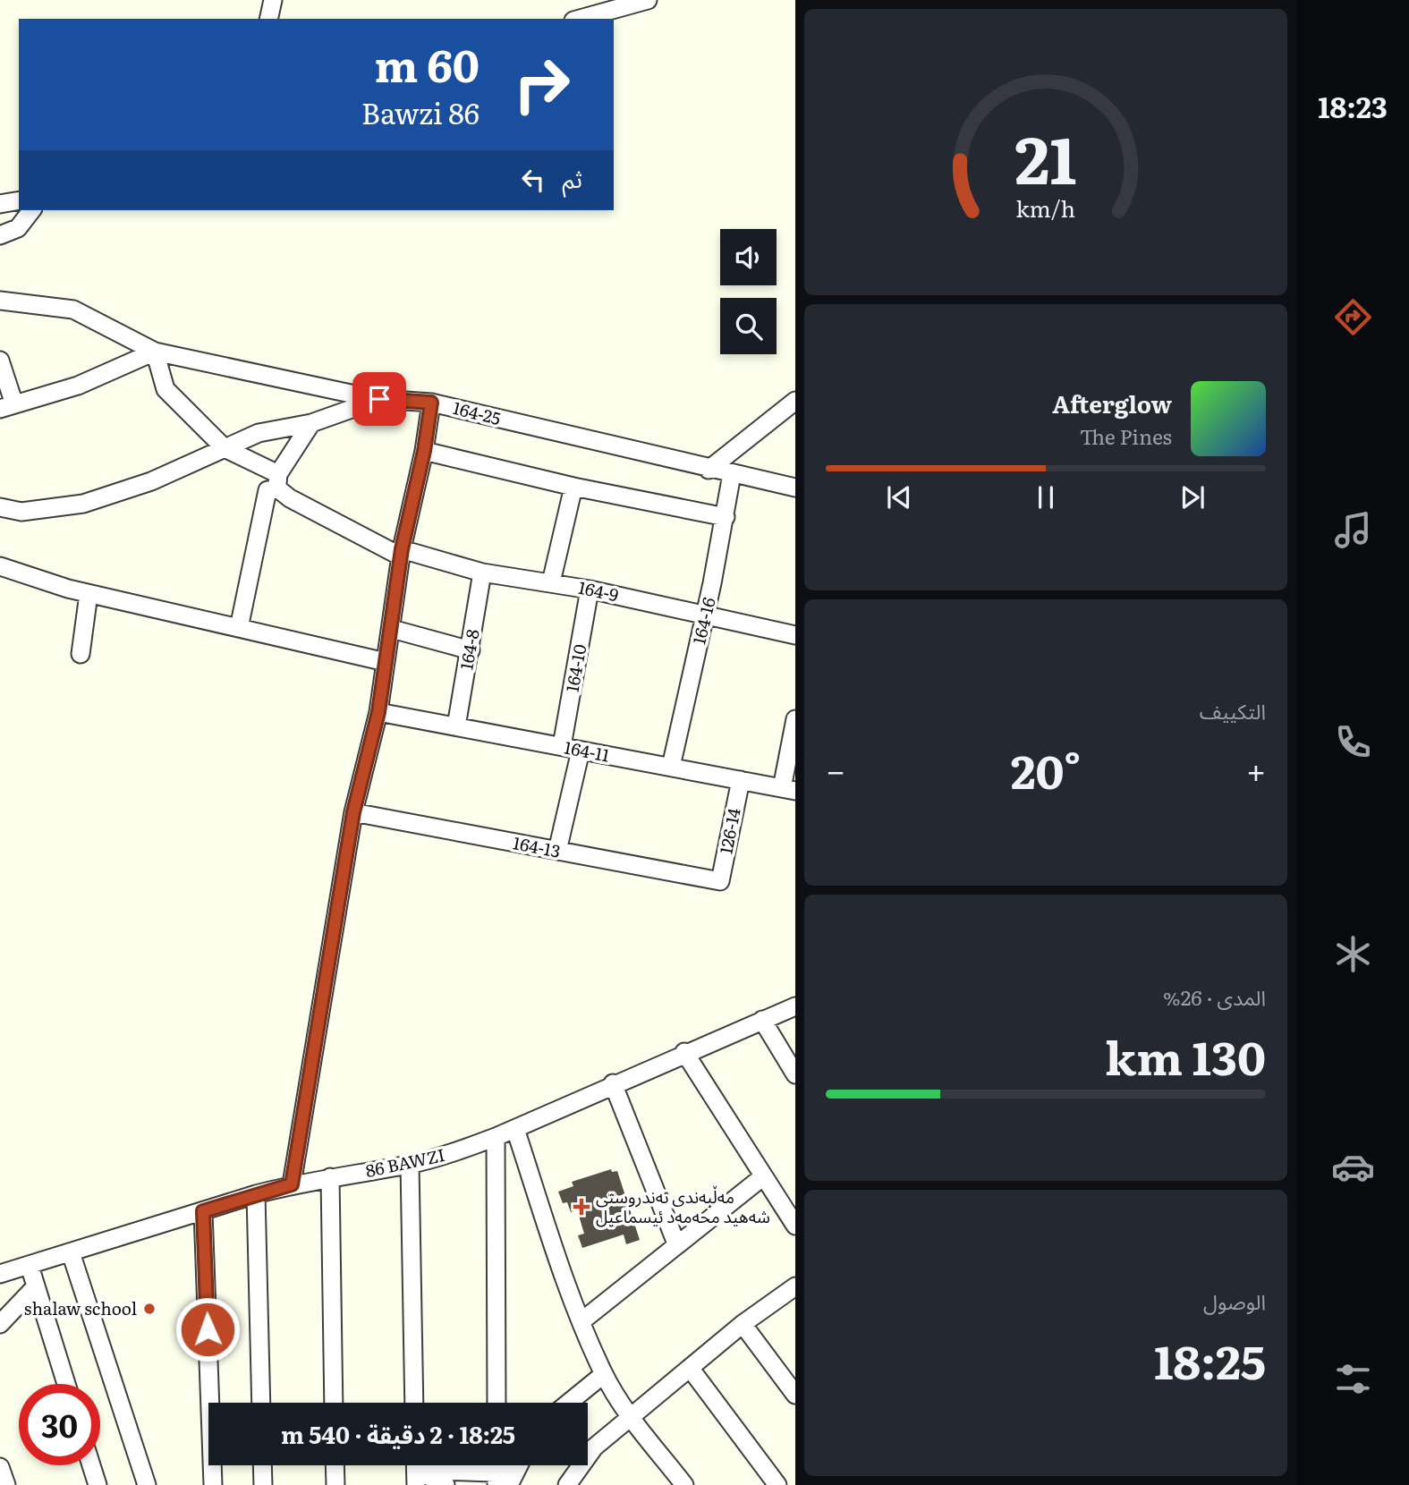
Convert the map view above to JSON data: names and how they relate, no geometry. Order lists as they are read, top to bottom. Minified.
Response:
{"streets":{"street":["164-25","164-9","164-16","164-8","164-10","164-11","126-14","164-13","86 BAWZI"]},"crossings":[["164-25","164-9"],["164-25","164-16"],["164-9","164-16"],["164-9","164-8"],["164-9","164-10"],["164-16","164-11"],["164-8","164-11"],["164-10","164-11"],["164-11","126-14"],["126-14","164-13"]],"places":{"health":["مەڵبەندی تەندروستی شەهید محەمەد ئیسماعیل"],"other":["shalaw school"]},"page":{"tabs":"18:23","turn":["60 m","86 Bawzi"],"then":"ثم","song":["Afterglow","The Pines"],"tile":["التكييف",["المدى · 26%","130 km"],["الوصول","18:25"]],"heat":["−","20°","+"],"limit":"30","trip":"18:25 · 2 دقيقة · 540 m","gauge":["21","km/h"]}}
